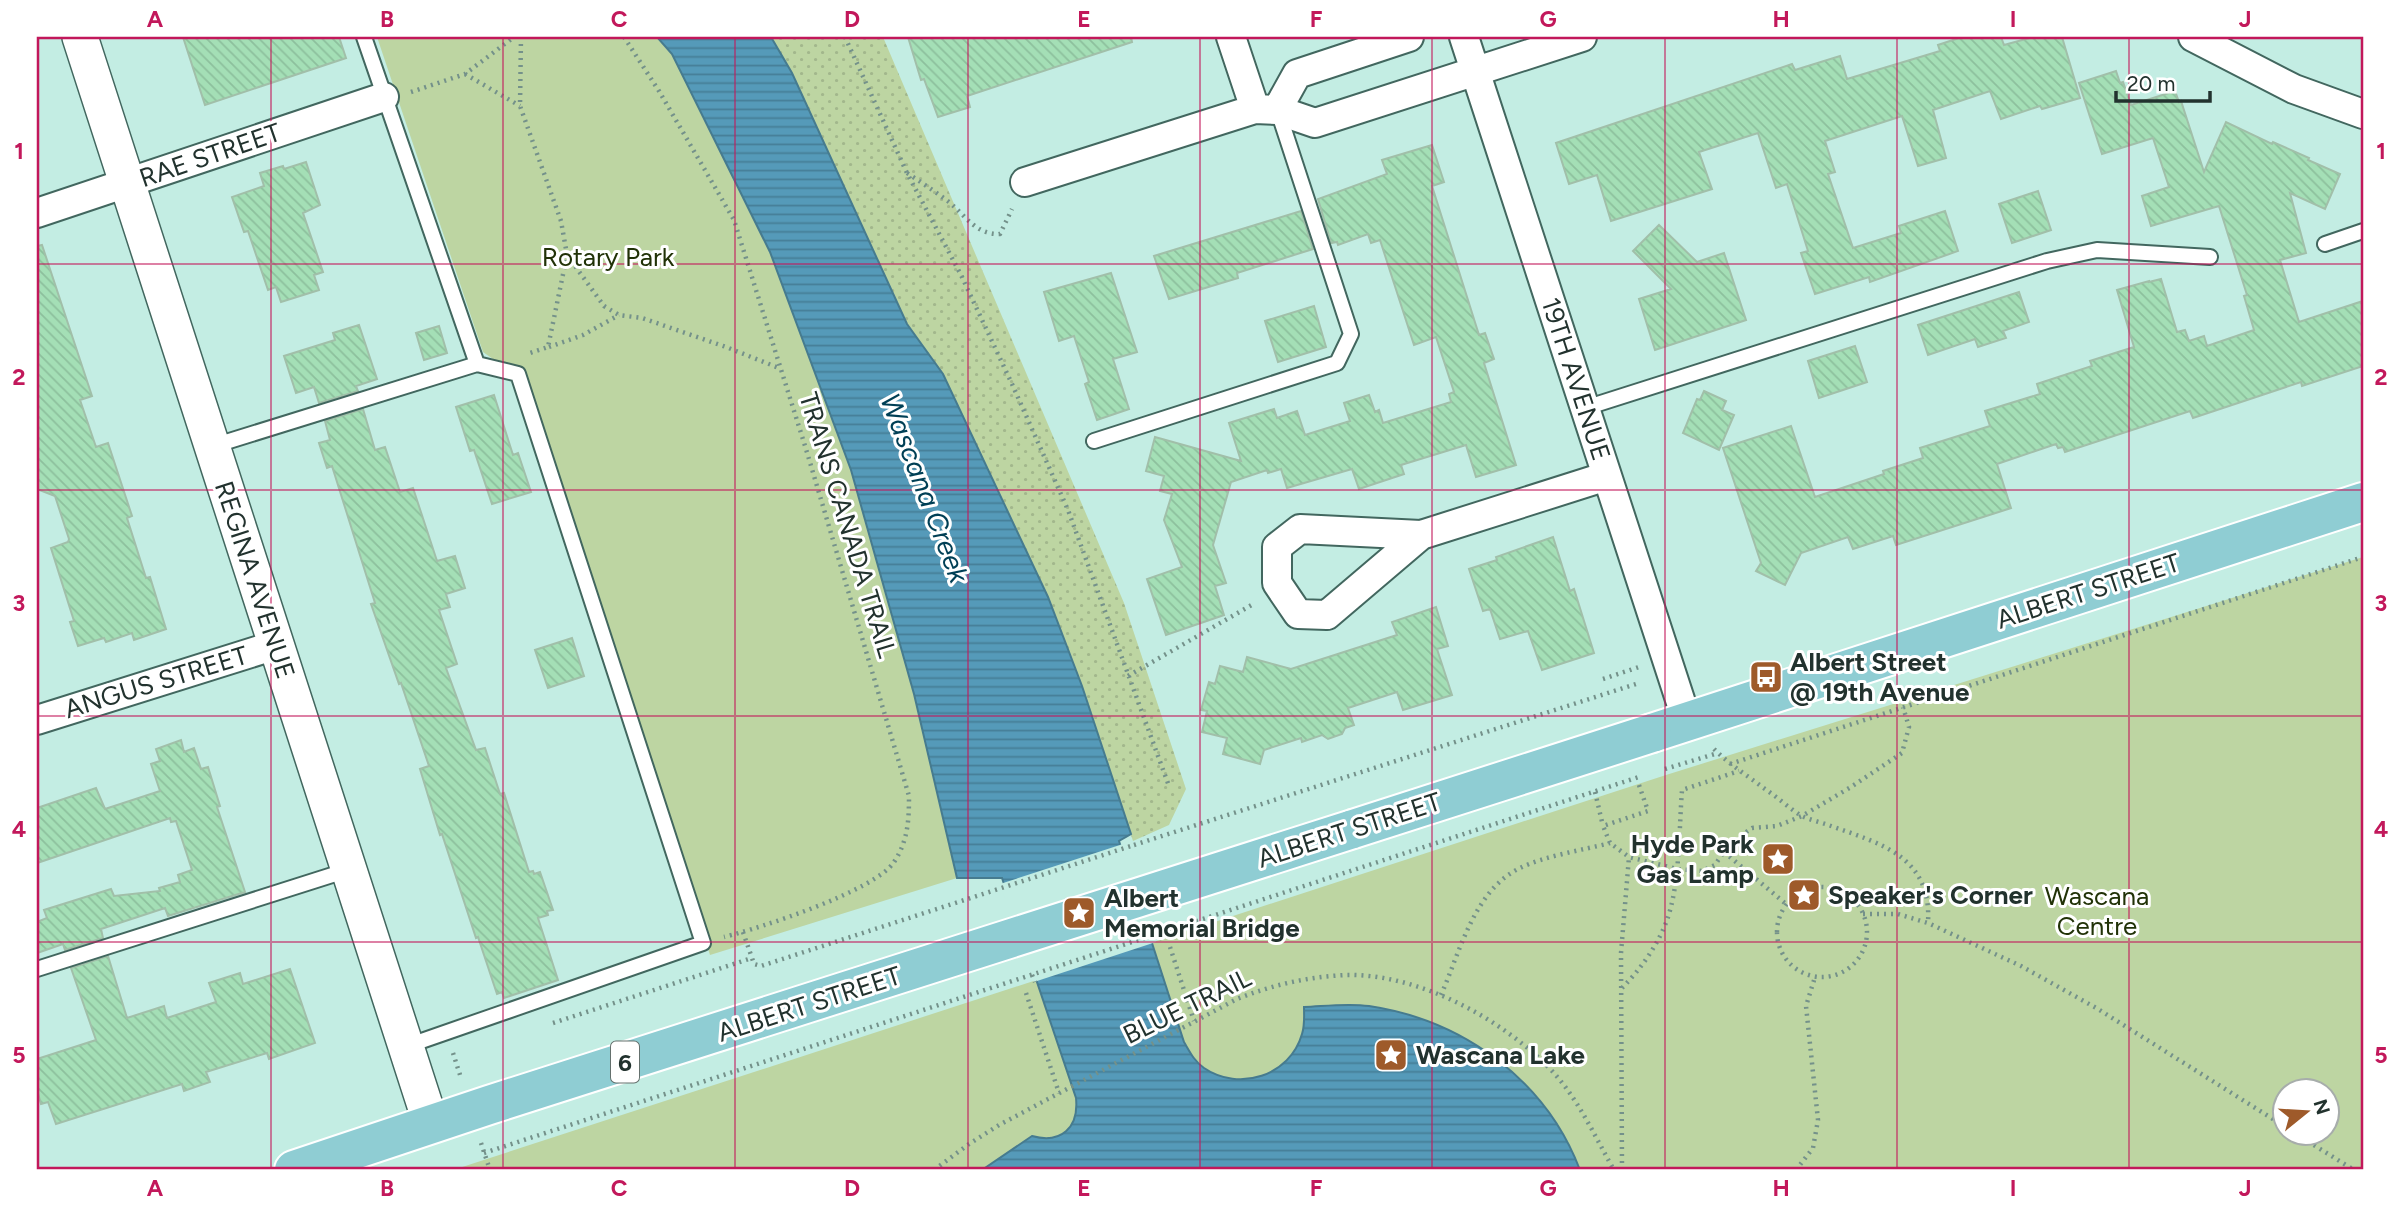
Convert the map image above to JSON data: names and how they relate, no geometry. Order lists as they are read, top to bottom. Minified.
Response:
{"streets":{"main road":["ALBERT STREET","6"],"street":["RAE STREET","19TH AVENUE","REGINA AVENUE","ANGUS STREET"],"path":["TRANS CANADA TRAIL","BLUE TRAIL"]},"crossings":[["RAE STREET","REGINA AVENUE"],["19TH AVENUE","ALBERT STREET"],["REGINA AVENUE","ALBERT STREET"],["REGINA AVENUE","ANGUS STREET"]],"water":["Wascana Creek"],"parks":["Rotary Park","Wascana Centre"],"places":{"bus stop":["Albert Street @ 19th Avenue"],"place":["Hyde Park Gas Lamp","Speaker's Corner","Albert Memorial Bridge","Wascana Lake"]},"scale_bar":"20 m","north":"right","grid":{"columns":["A","B","C","D","E","F","G","H","I","J"],"rows":["1","2","3","4","5"]}}
